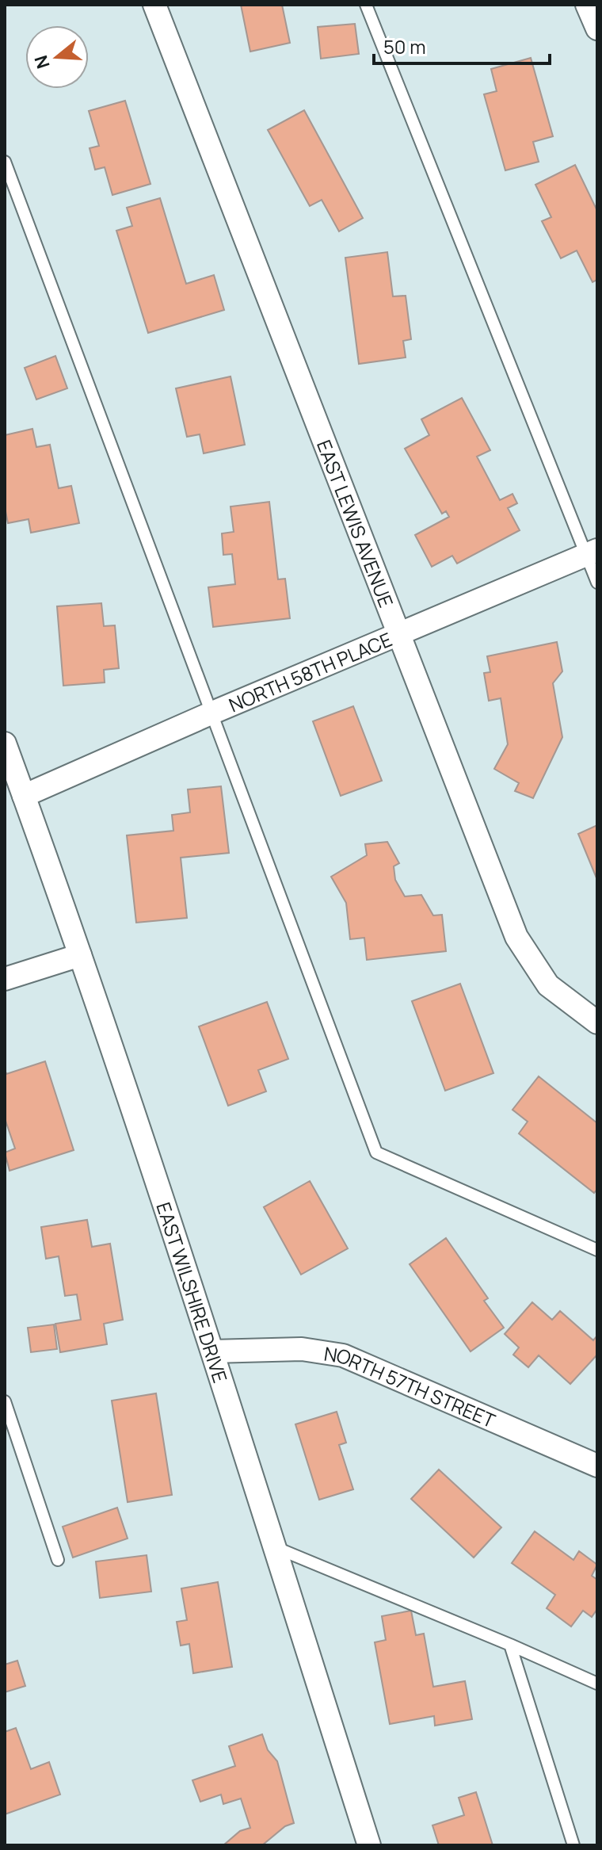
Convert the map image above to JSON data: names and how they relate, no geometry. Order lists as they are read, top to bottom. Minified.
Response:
{"streets":{"street":["EAST LEWIS AVENUE","NORTH 58TH PLACE","EAST WILSHIRE DRIVE","NORTH 57TH STREET"]},"crossings":[["EAST LEWIS AVENUE","NORTH 58TH PLACE"],["NORTH 58TH PLACE","EAST WILSHIRE DRIVE"],["EAST WILSHIRE DRIVE","NORTH 57TH STREET"]],"scale_bar":"50 m","north":"left"}
